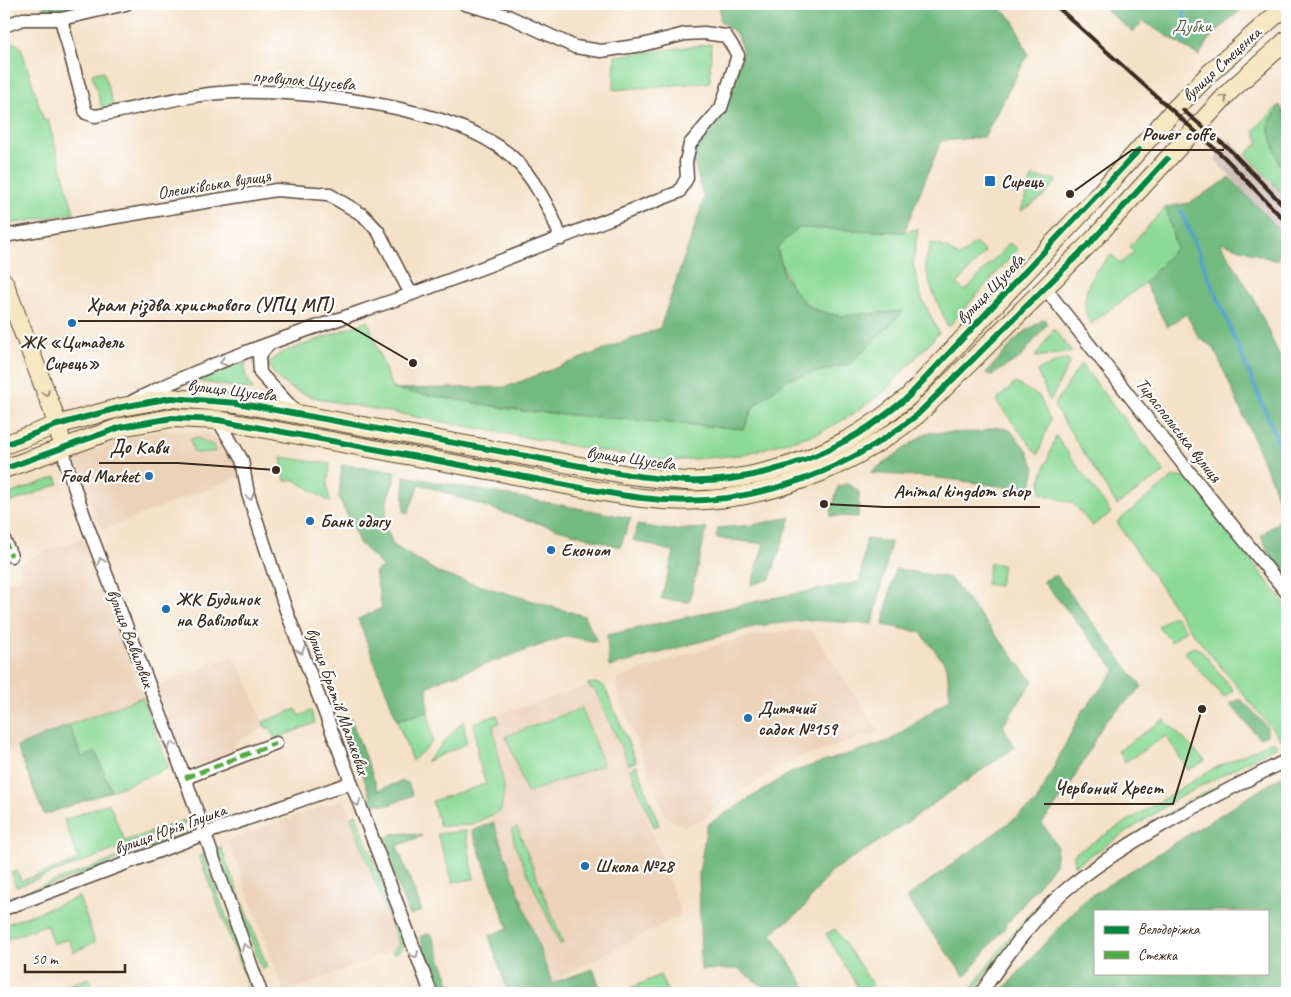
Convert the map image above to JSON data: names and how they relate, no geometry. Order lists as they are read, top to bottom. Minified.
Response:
{"streets":{"main road":["вулиця Стеценка","вулиця Щусєва","вулиця Вавилових"],"street":["провулок Щусєва","Олешківська вулиця","Тираспольська вулиця","вулиця Братів Малакових","вулиця Юрія Глушка"]},"crossings":[["вулиця Стеценка","вулиця Щусєва"],["провулок Щусєва","вулиця Щусєва"],["Олешківська вулиця","вулиця Щусєва"],["вулиця Щусєва","Тираспольська вулиця"],["вулиця Щусєва","вулиця Вавилових"],["вулиця Щусєва","вулиця Братів Малакових"],["вулиця Вавилових","вулиця Юрія Глушка"],["вулиця Братів Малакових","вулиця Юрія Глушка"]],"one_way":["вулиця Братів Малакових"],"parks":["Дубки"],"places":{"transit":["Сирець"],"other":["Power coffe","ЖК «Цитадель Сирець»","Храм різдва христового (УПЦ МП)","До Кави","Food Market","Animal kingdom shop","Банк одягу","Економ","ЖК Будинок на Вавілових","Червоний Хрест","Дитячий садок №159","Школа №28"]},"legend":["Велодоріжка","Стежка"],"scale_bar":"50 m"}
